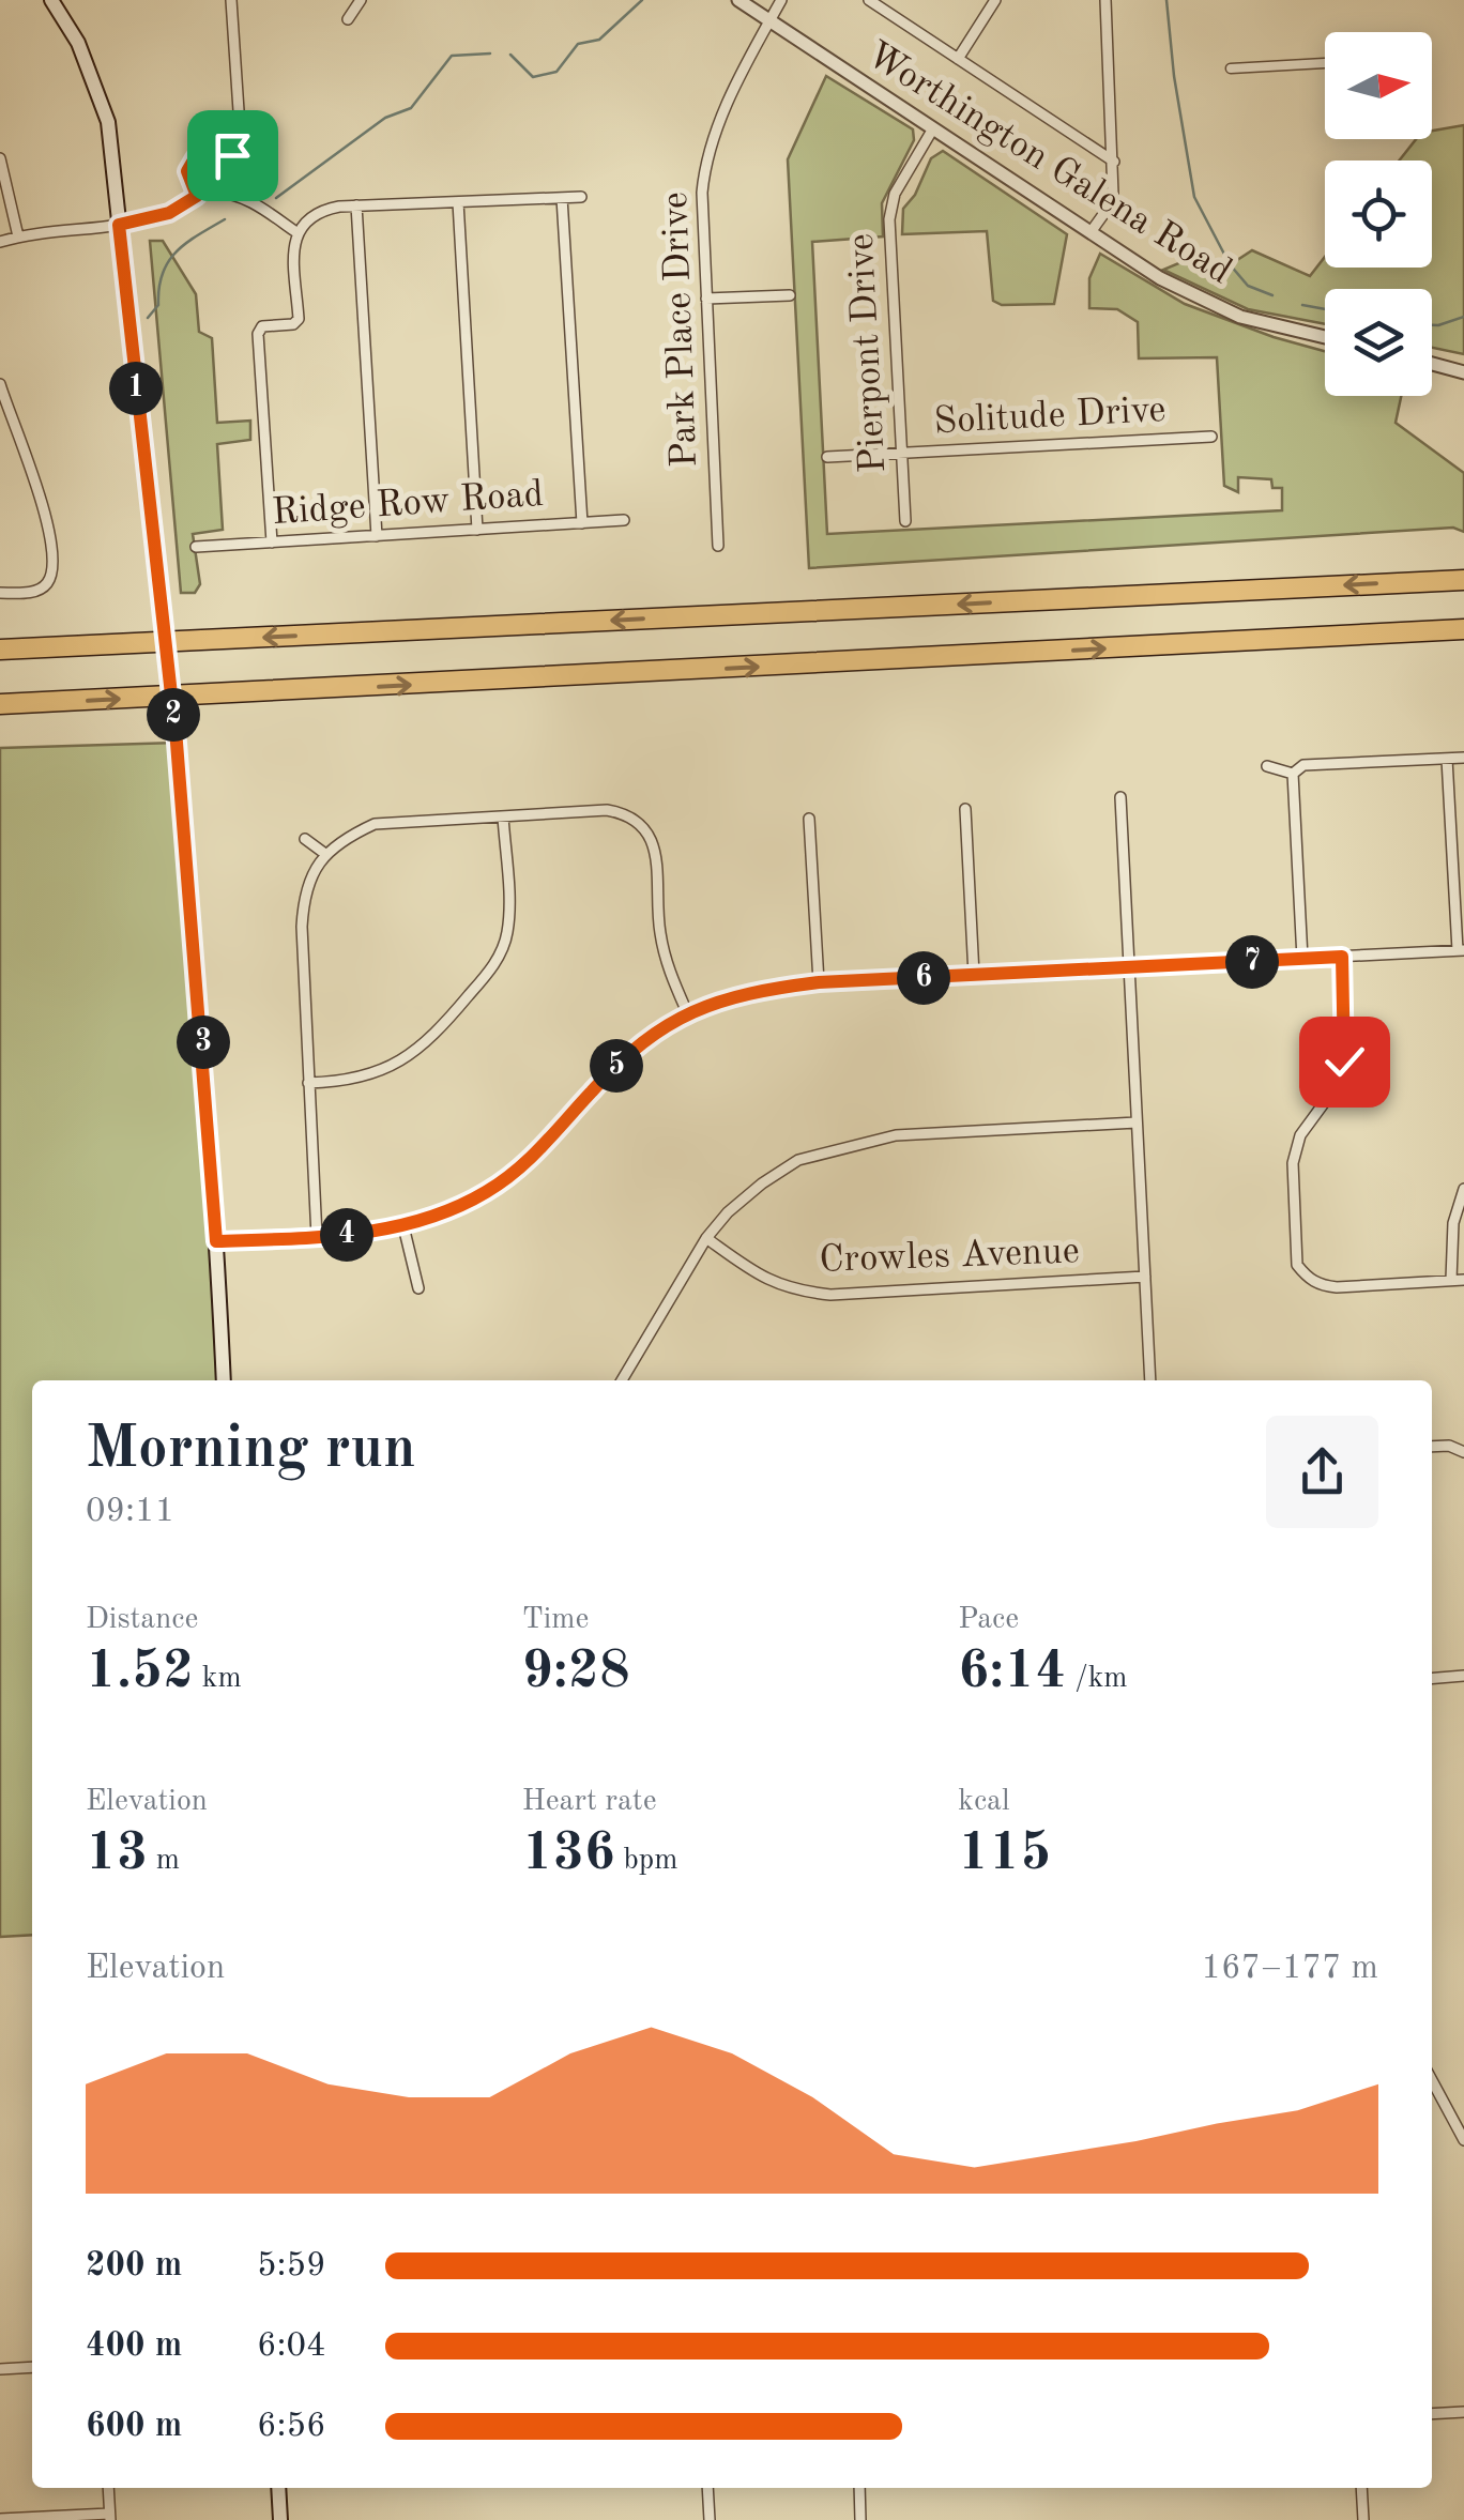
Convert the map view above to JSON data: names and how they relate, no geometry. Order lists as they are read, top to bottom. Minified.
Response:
{"streets":{"street":["Worthington Galena Road","Park Place Drive","Pierpont Drive","Solitude Drive","Ridge Row Road","Crowles Avenue"]},"crossings":[["Worthington Galena Road","Park Place Drive"],["Worthington Galena Road","Pierpont Drive"],["Pierpont Drive","Solitude Drive"]],"north":"right","page":{"pins":["1","2","7","6","3","5","4"],"heading":["Morning run","09:11"],"stats":[["Distance","1.52 km"],["Time","9:28"],["Pace","6:14 /km"],["Elevation","13 m"],["Heart rate","136 bpm"],["kcal","115"]],"chart":["Elevation","167–177 m"],"list":[{"name":"200 m","note":"5:59"},{"name":"400 m","note":"6:04"},{"name":"600 m","note":"6:56"}]}}
